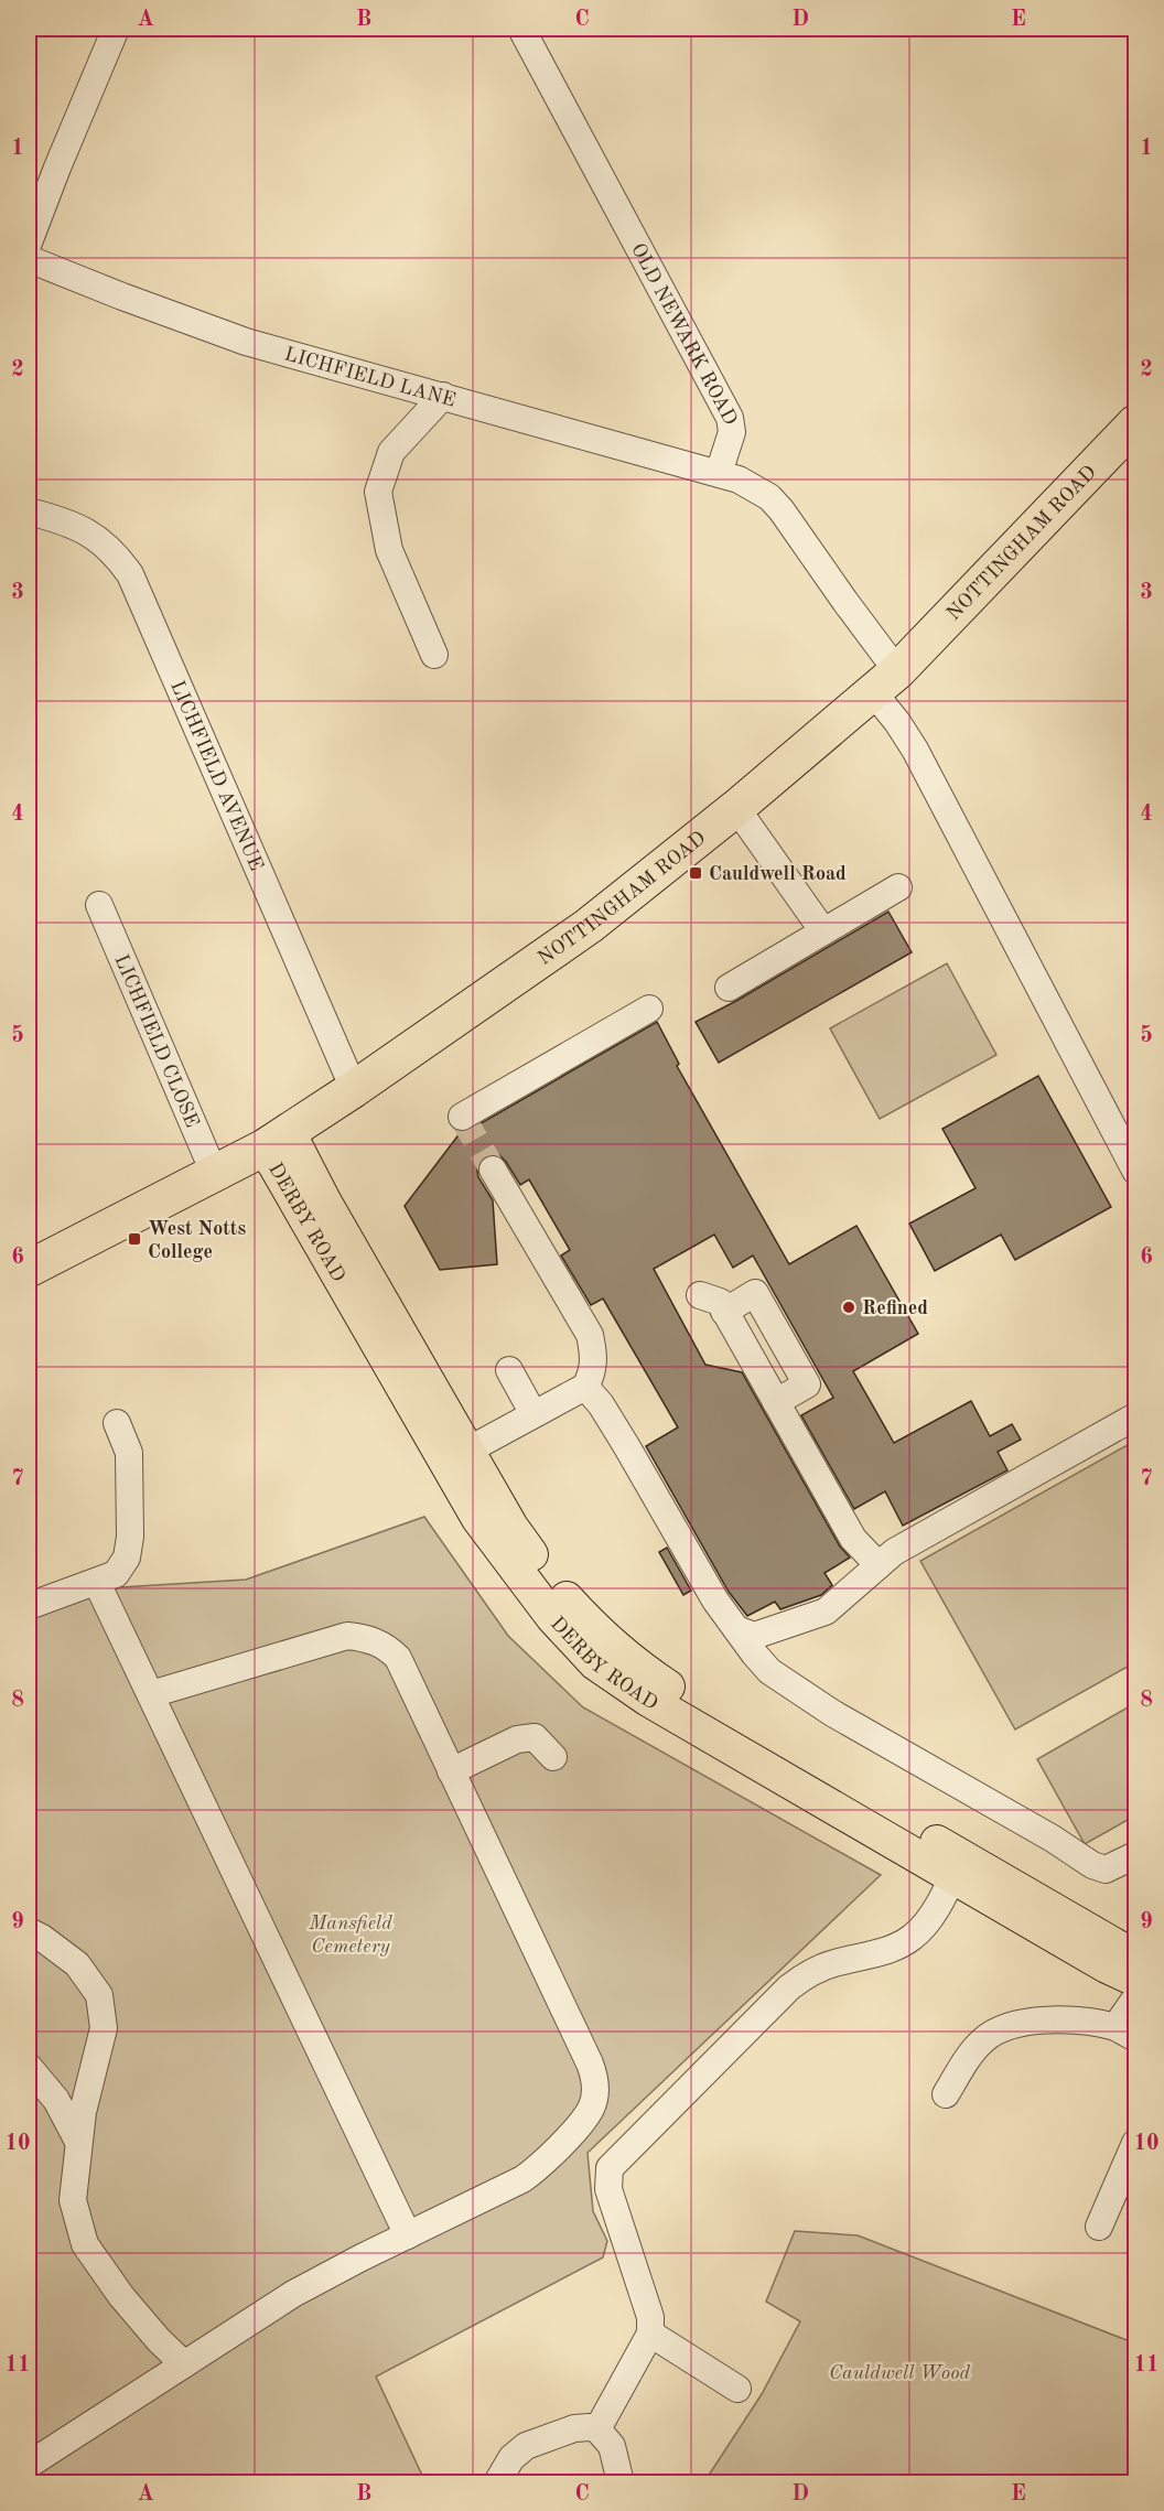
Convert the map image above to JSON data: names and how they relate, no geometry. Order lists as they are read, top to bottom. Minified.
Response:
{"streets":{"highway":["NOTTINGHAM ROAD"],"main road":["DERBY ROAD"],"street":["OLD NEWARK ROAD","LICHFIELD LANE","LICHFIELD AVENUE","LICHFIELD CLOSE"]},"crossings":[["OLD NEWARK ROAD","LICHFIELD LANE"],["NOTTINGHAM ROAD","LICHFIELD AVENUE"],["NOTTINGHAM ROAD","LICHFIELD CLOSE"],["NOTTINGHAM ROAD","DERBY ROAD"]],"parks":["Mansfield Cemetery","Cauldwell Wood"],"places":{"transit":["Cauldwell Road","West Notts College"],"other":["Refined"]},"grid":{"columns":["A","B","C","D","E"],"rows":["1","2","3","4","5","6","7","8","9","10","11"]}}
